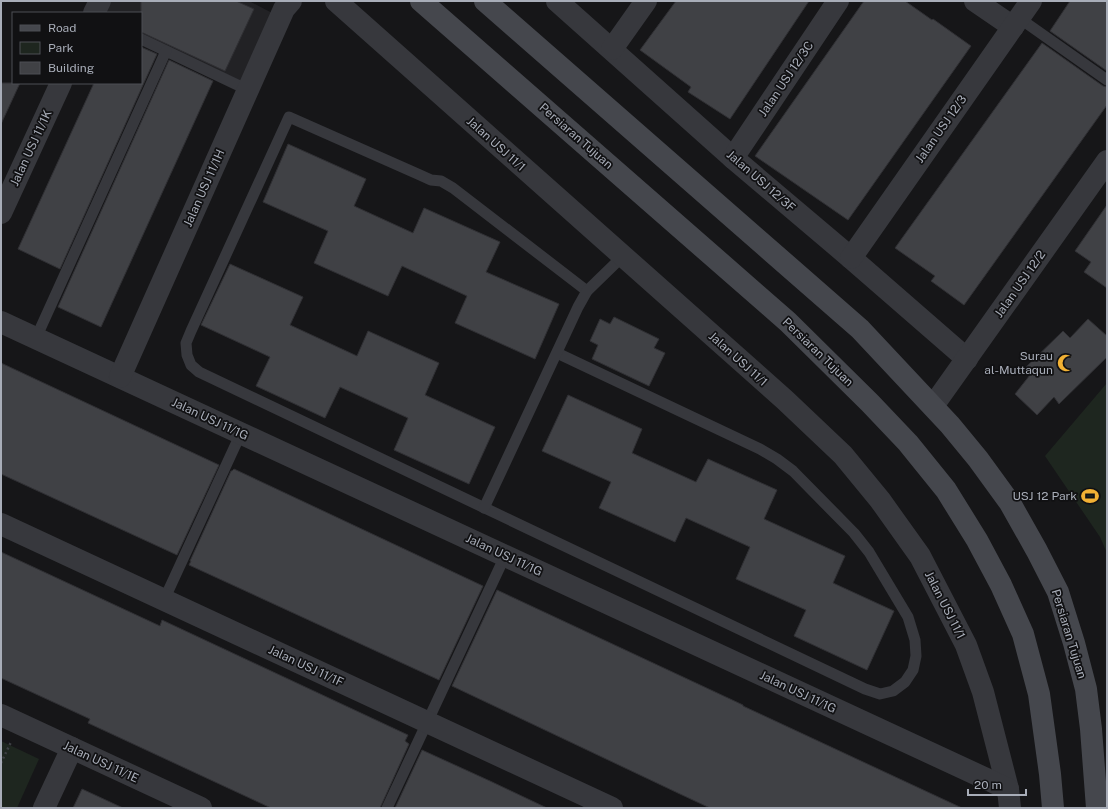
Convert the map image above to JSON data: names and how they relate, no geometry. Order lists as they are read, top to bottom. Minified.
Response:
{"streets":{"main road":["Persiaran Tujuan"],"street":["Jalan USJ 12/3C","Jalan USJ 12/3","Jalan USJ 11/1","Jalan USJ 11/1K","Jalan USJ 12/3F","Jalan USJ 11/1H","Jalan USJ 12/2","Jalan USJ 11/1G","Jalan USJ 11/1F","Jalan USJ 11/1E"]},"crossings":[["Jalan USJ 12/3C","Jalan USJ 12/3F"],["Jalan USJ 12/3","Jalan USJ 12/3F"],["Persiaran Tujuan","Jalan USJ 12/2"],["Jalan USJ 11/1","Jalan USJ 11/1G"],["Jalan USJ 12/3F","Jalan USJ 12/2"],["Jalan USJ 11/1H","Jalan USJ 11/1G"]],"places":{"mosque":["Surau al-Muttaqun"],"sports":["USJ 12 Park"]},"legend":["Road","Park","Building"],"scale_bar":"20 m"}
